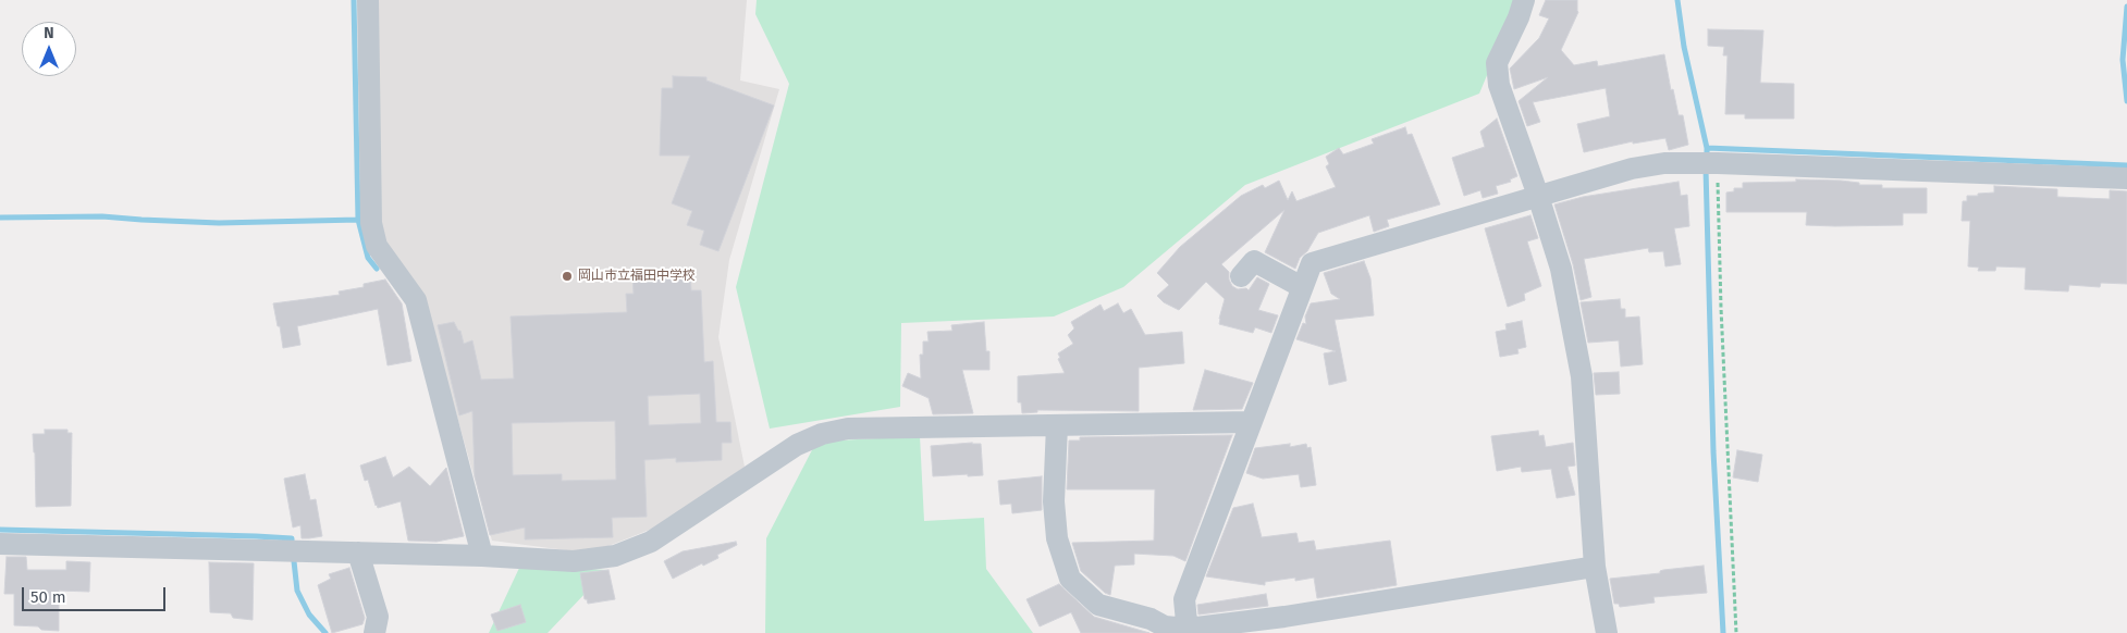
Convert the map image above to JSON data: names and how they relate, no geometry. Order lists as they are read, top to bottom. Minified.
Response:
{"places":["岡山市立福田中学校"],"scale_bar":"50 m","north":"top"}
